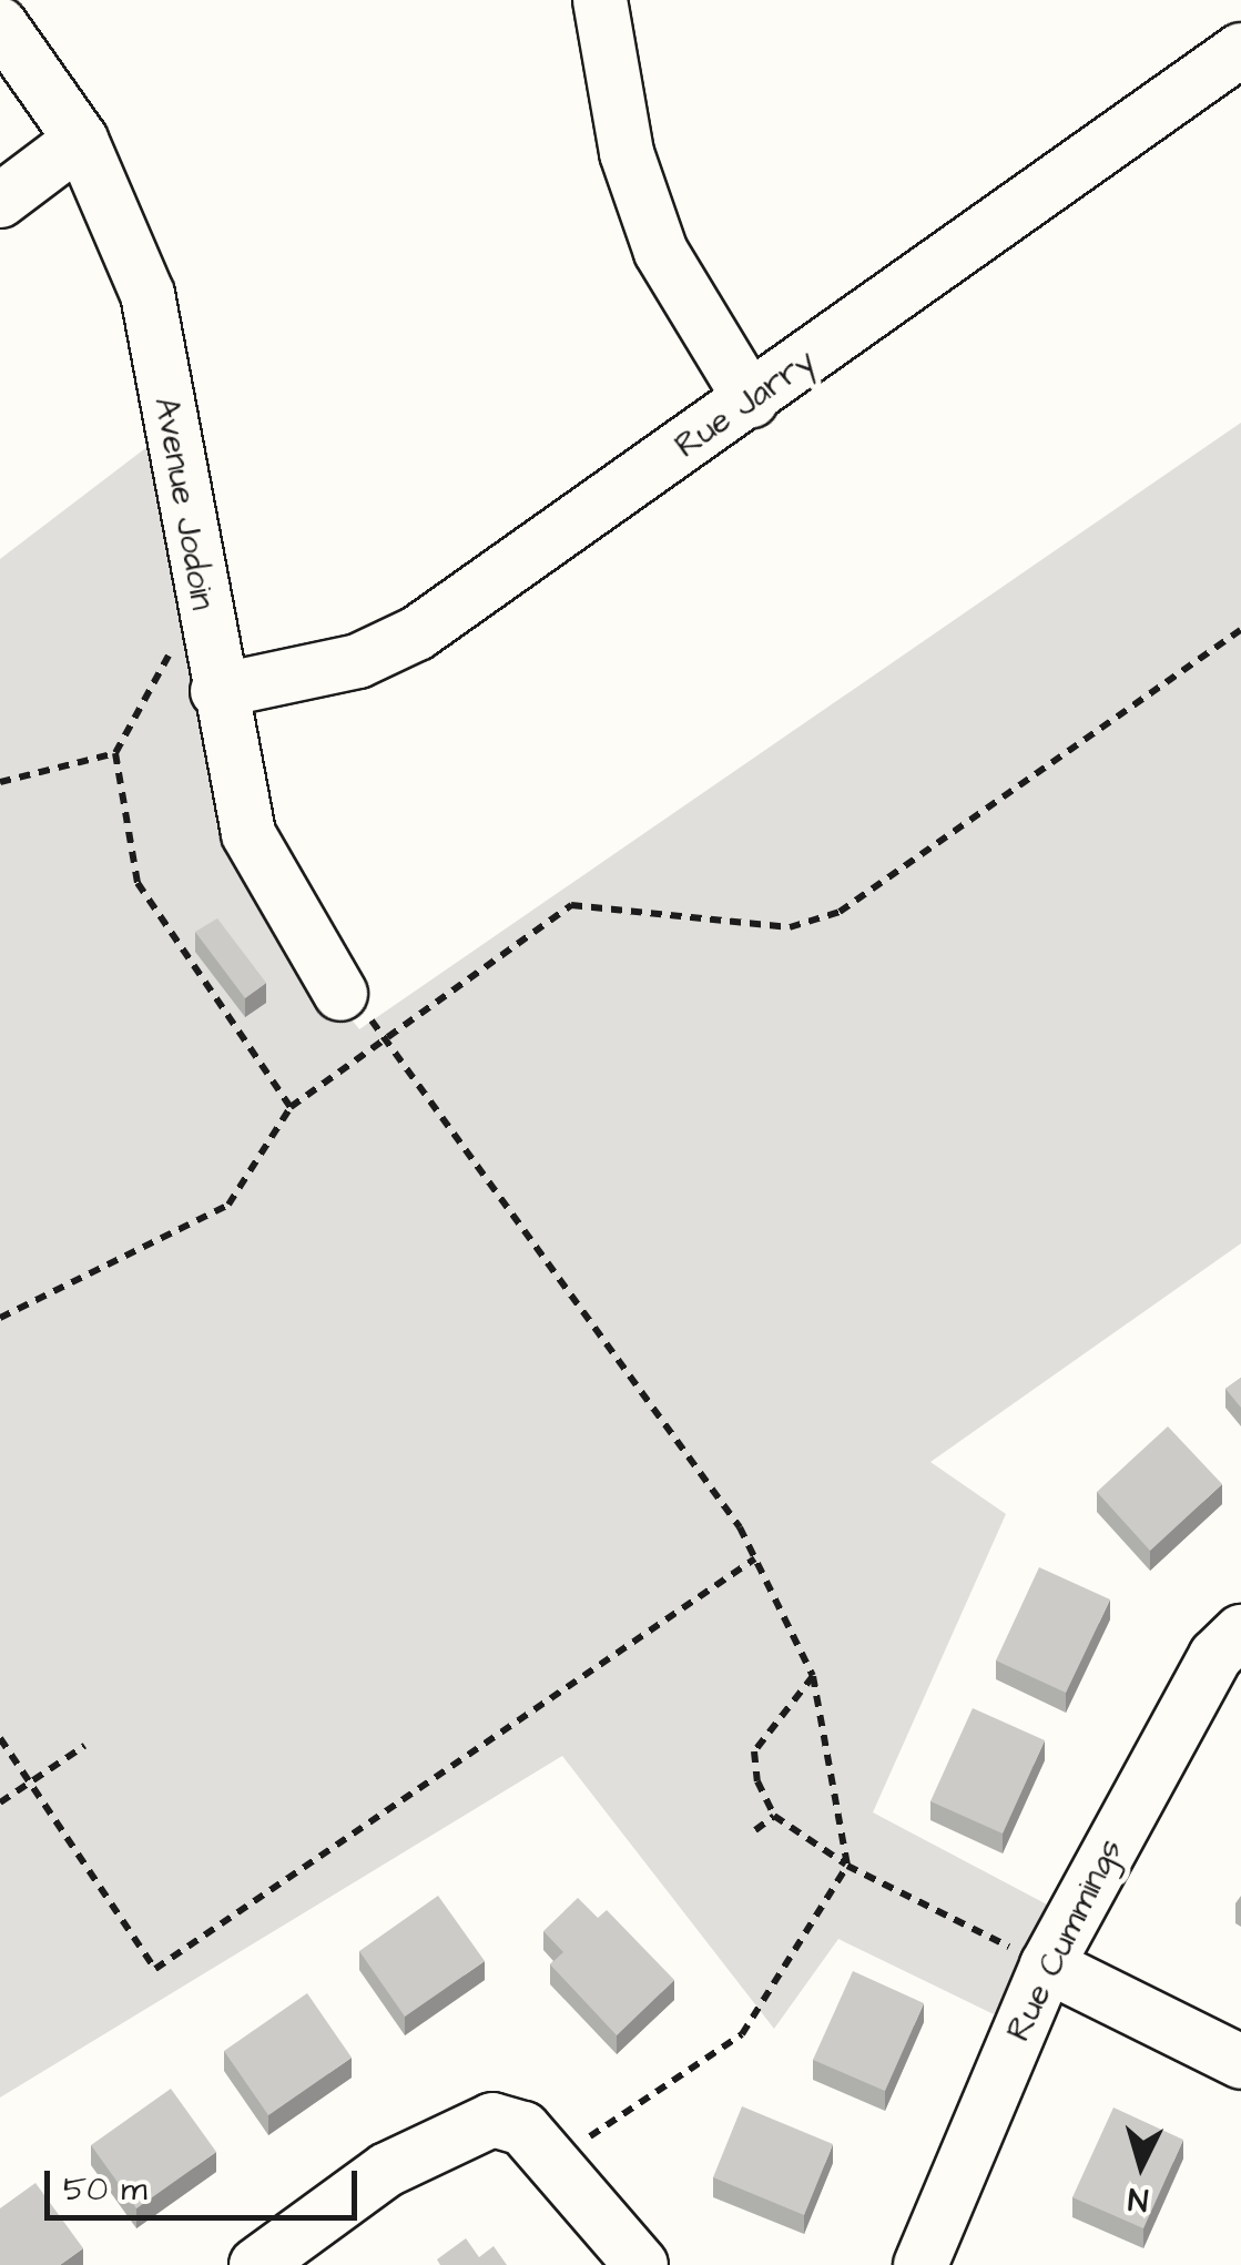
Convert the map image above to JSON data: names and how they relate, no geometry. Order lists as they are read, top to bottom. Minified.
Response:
{"streets":{"street":["Rue Jarry","Avenue Jodoin","Rue Cummings"]},"crossings":[["Rue Jarry","Avenue Jodoin"]],"scale_bar":"50 m","north":"bottom"}
